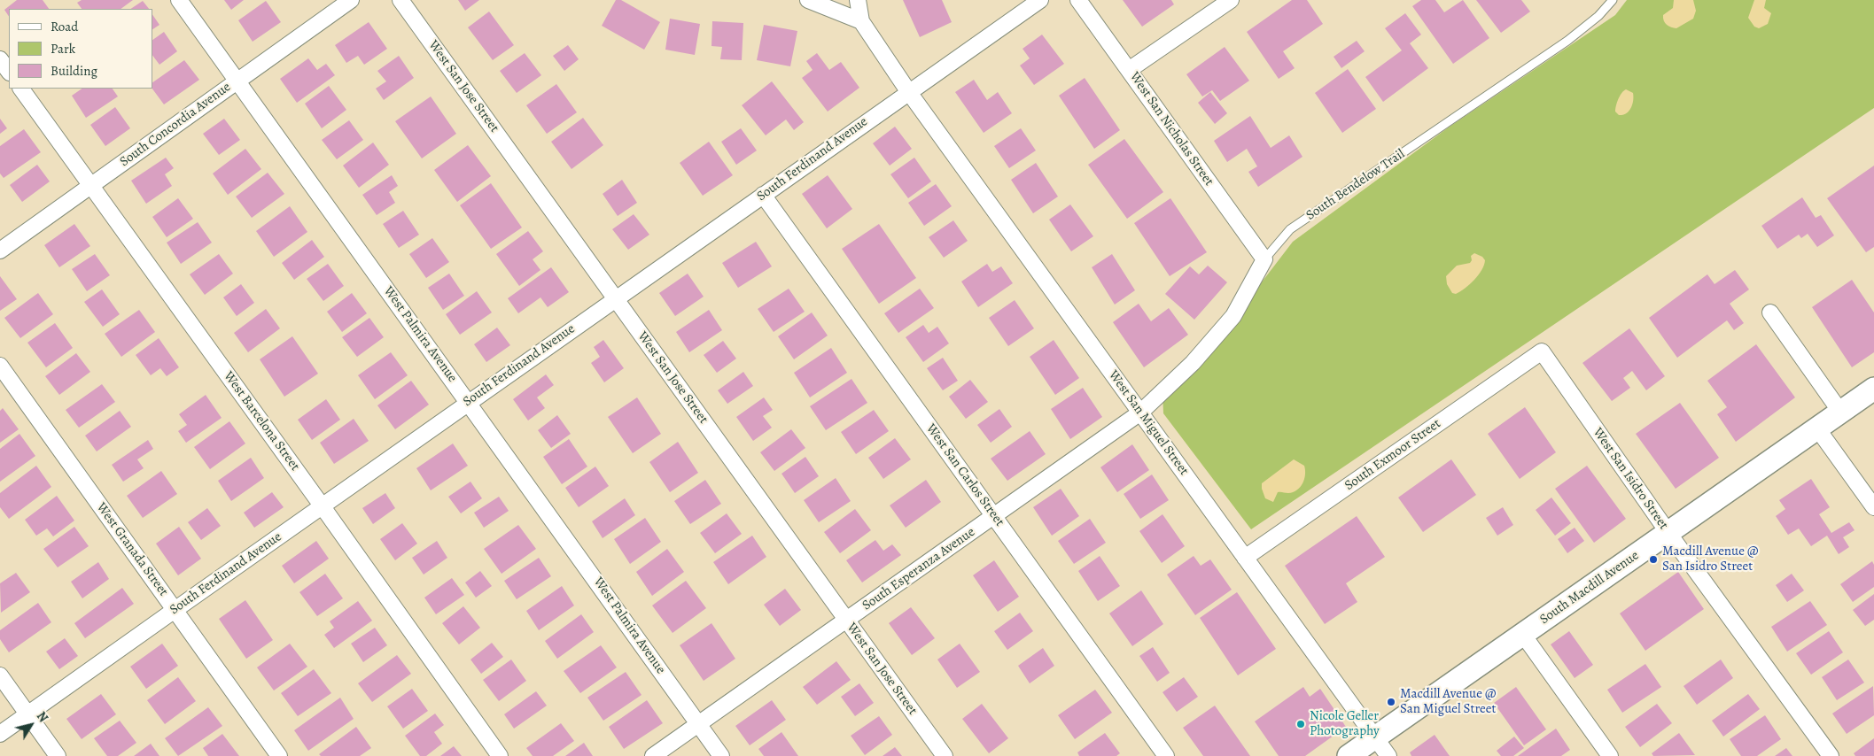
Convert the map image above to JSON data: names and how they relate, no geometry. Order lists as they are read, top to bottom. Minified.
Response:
{"streets":{"street":["West San Jose Street","South Concordia Avenue","West San Nicholas Street","South Ferdinand Avenue","South Bendelow Trail","West Palmira Avenue","West Barcelona Street","West San Miguel Street","South Exmoor Street","West San Carlos Street","West San Isidro Street","West Granada Street","South Esperanza Avenue","South Macdill Avenue"]},"crossings":[["West San Jose Street","South Ferdinand Avenue"],["West San Jose Street","South Esperanza Avenue"],["South Concordia Avenue","West Palmira Avenue"],["South Concordia Avenue","West Barcelona Street"],["West San Nicholas Street","South Bendelow Trail"],["South Ferdinand Avenue","West Palmira Avenue"],["South Ferdinand Avenue","West Barcelona Street"],["South Ferdinand Avenue","West San Miguel Street"],["South Ferdinand Avenue","West San Carlos Street"],["South Ferdinand Avenue","West Granada Street"],["South Bendelow Trail","West San Miguel Street"],["South Bendelow Trail","South Esperanza Avenue"],["West Palmira Avenue","South Esperanza Avenue"],["West San Miguel Street","South Exmoor Street"],["West San Miguel Street","South Esperanza Avenue"],["West San Miguel Street","South Macdill Avenue"],["South Exmoor Street","West San Isidro Street"],["West San Carlos Street","South Esperanza Avenue"],["West San Isidro Street","South Macdill Avenue"]],"places":["Macdill Avenue @ San Isidro Street","Macdill Avenue @ San Miguel Street","Nicole Geller Photography"],"legend":["Road","Park","Building"],"north":"top right"}
